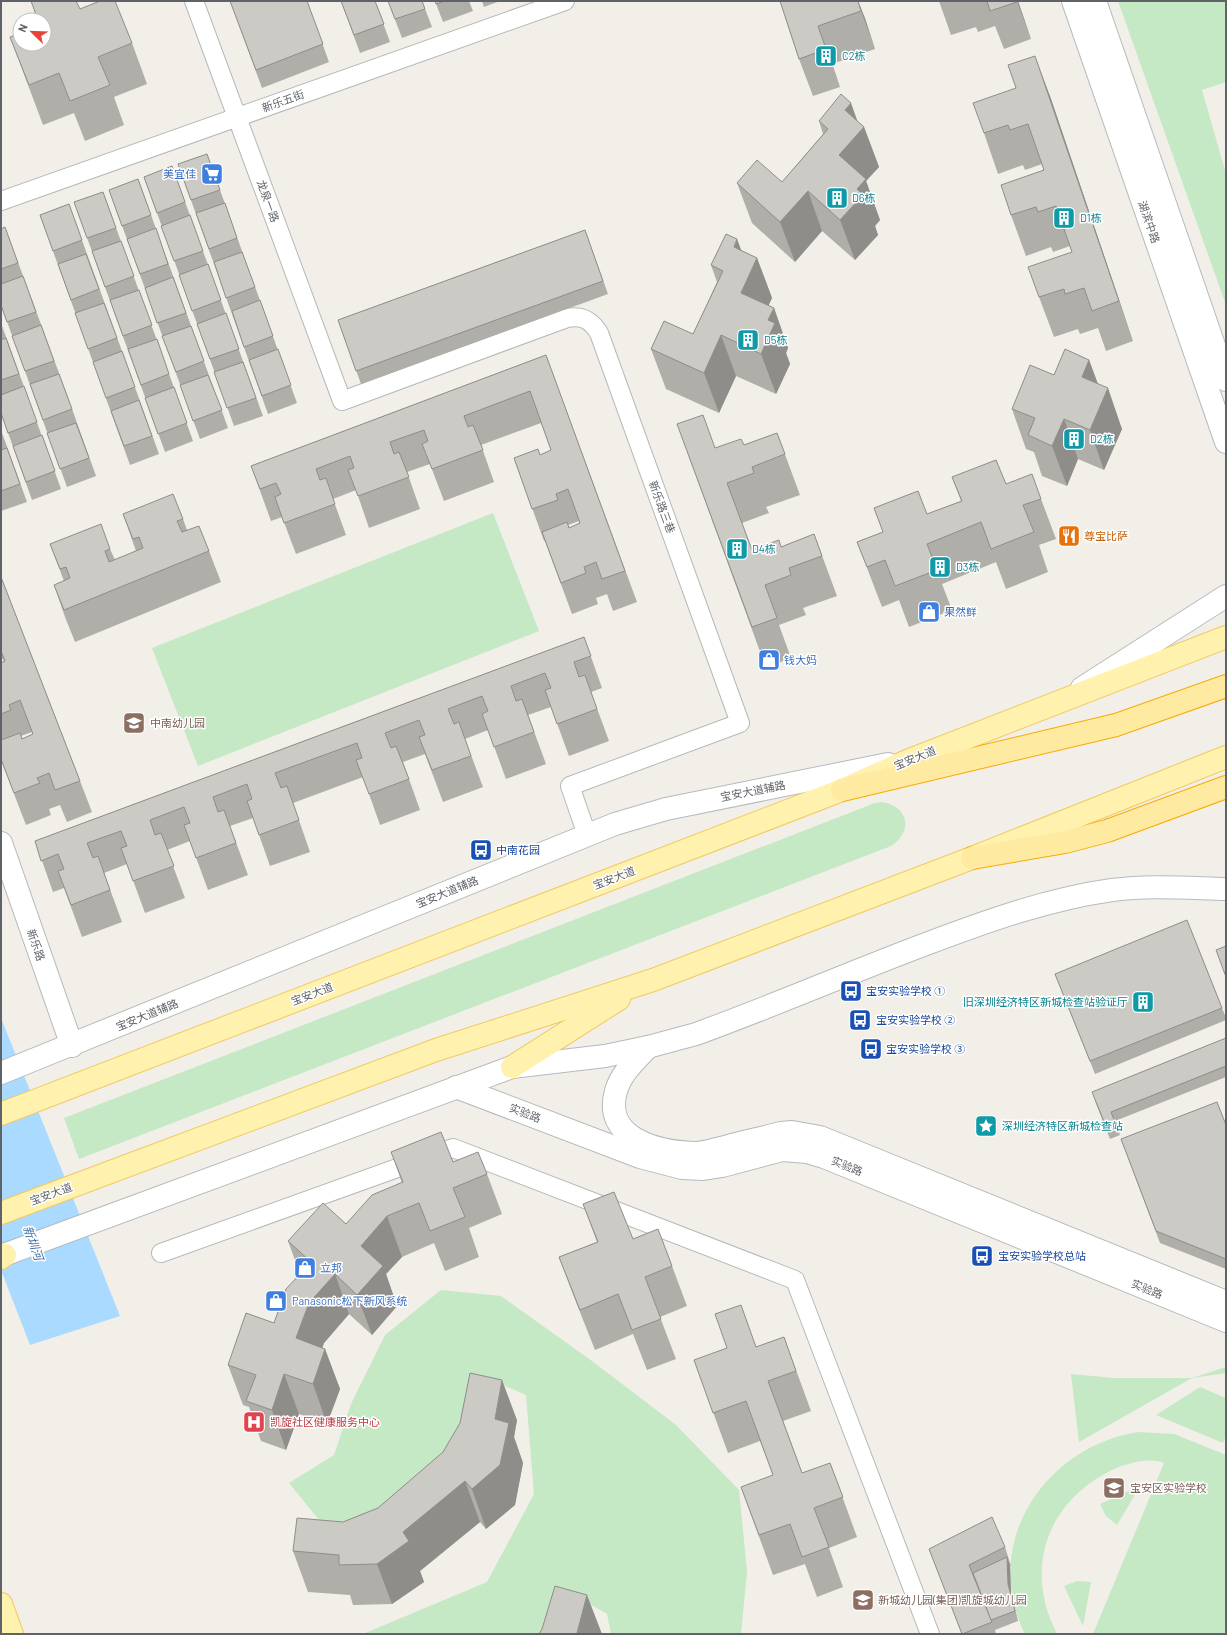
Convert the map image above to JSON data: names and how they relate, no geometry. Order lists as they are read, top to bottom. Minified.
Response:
{"streets":{"main road":["湖滨中路","宝安大道","宝安大道辅路","新乐路","实验路"],"street":["新乐五街","龙泉一路","新乐路三巷"]},"crossings":[["新乐五街","龙泉一路"],["龙泉一路","新乐路三巷"],["新乐路三巷","宝安大道辅路"],["宝安大道","宝安大道辅路"],["宝安大道辅路","新乐路"]],"water":["新圳河"],"places":{"building":["C2栋","D6栋","D1栋","D5栋","D2栋","D4栋","D3栋","旧深圳经济特区新城检查站验证厅"],"supermarket":["美宜佳"],"restaurant":["尊宝比萨"],"shop":["果然鲜","钱大妈","立邦","Panasonic松下新风系统"],"school or university":["中南幼儿园","宝安区实验学校","新城幼儿园(集团)凯旋城幼儿园"],"bus stop":["中南花园","宝安实验学校 ①","宝安实验学校 ②","宝安实验学校 ③","宝安实验学校总站"],"place":["深圳经济特区新城检查站"],"hospital":["凯旋社区健康服务中心"]},"north":"top left"}
